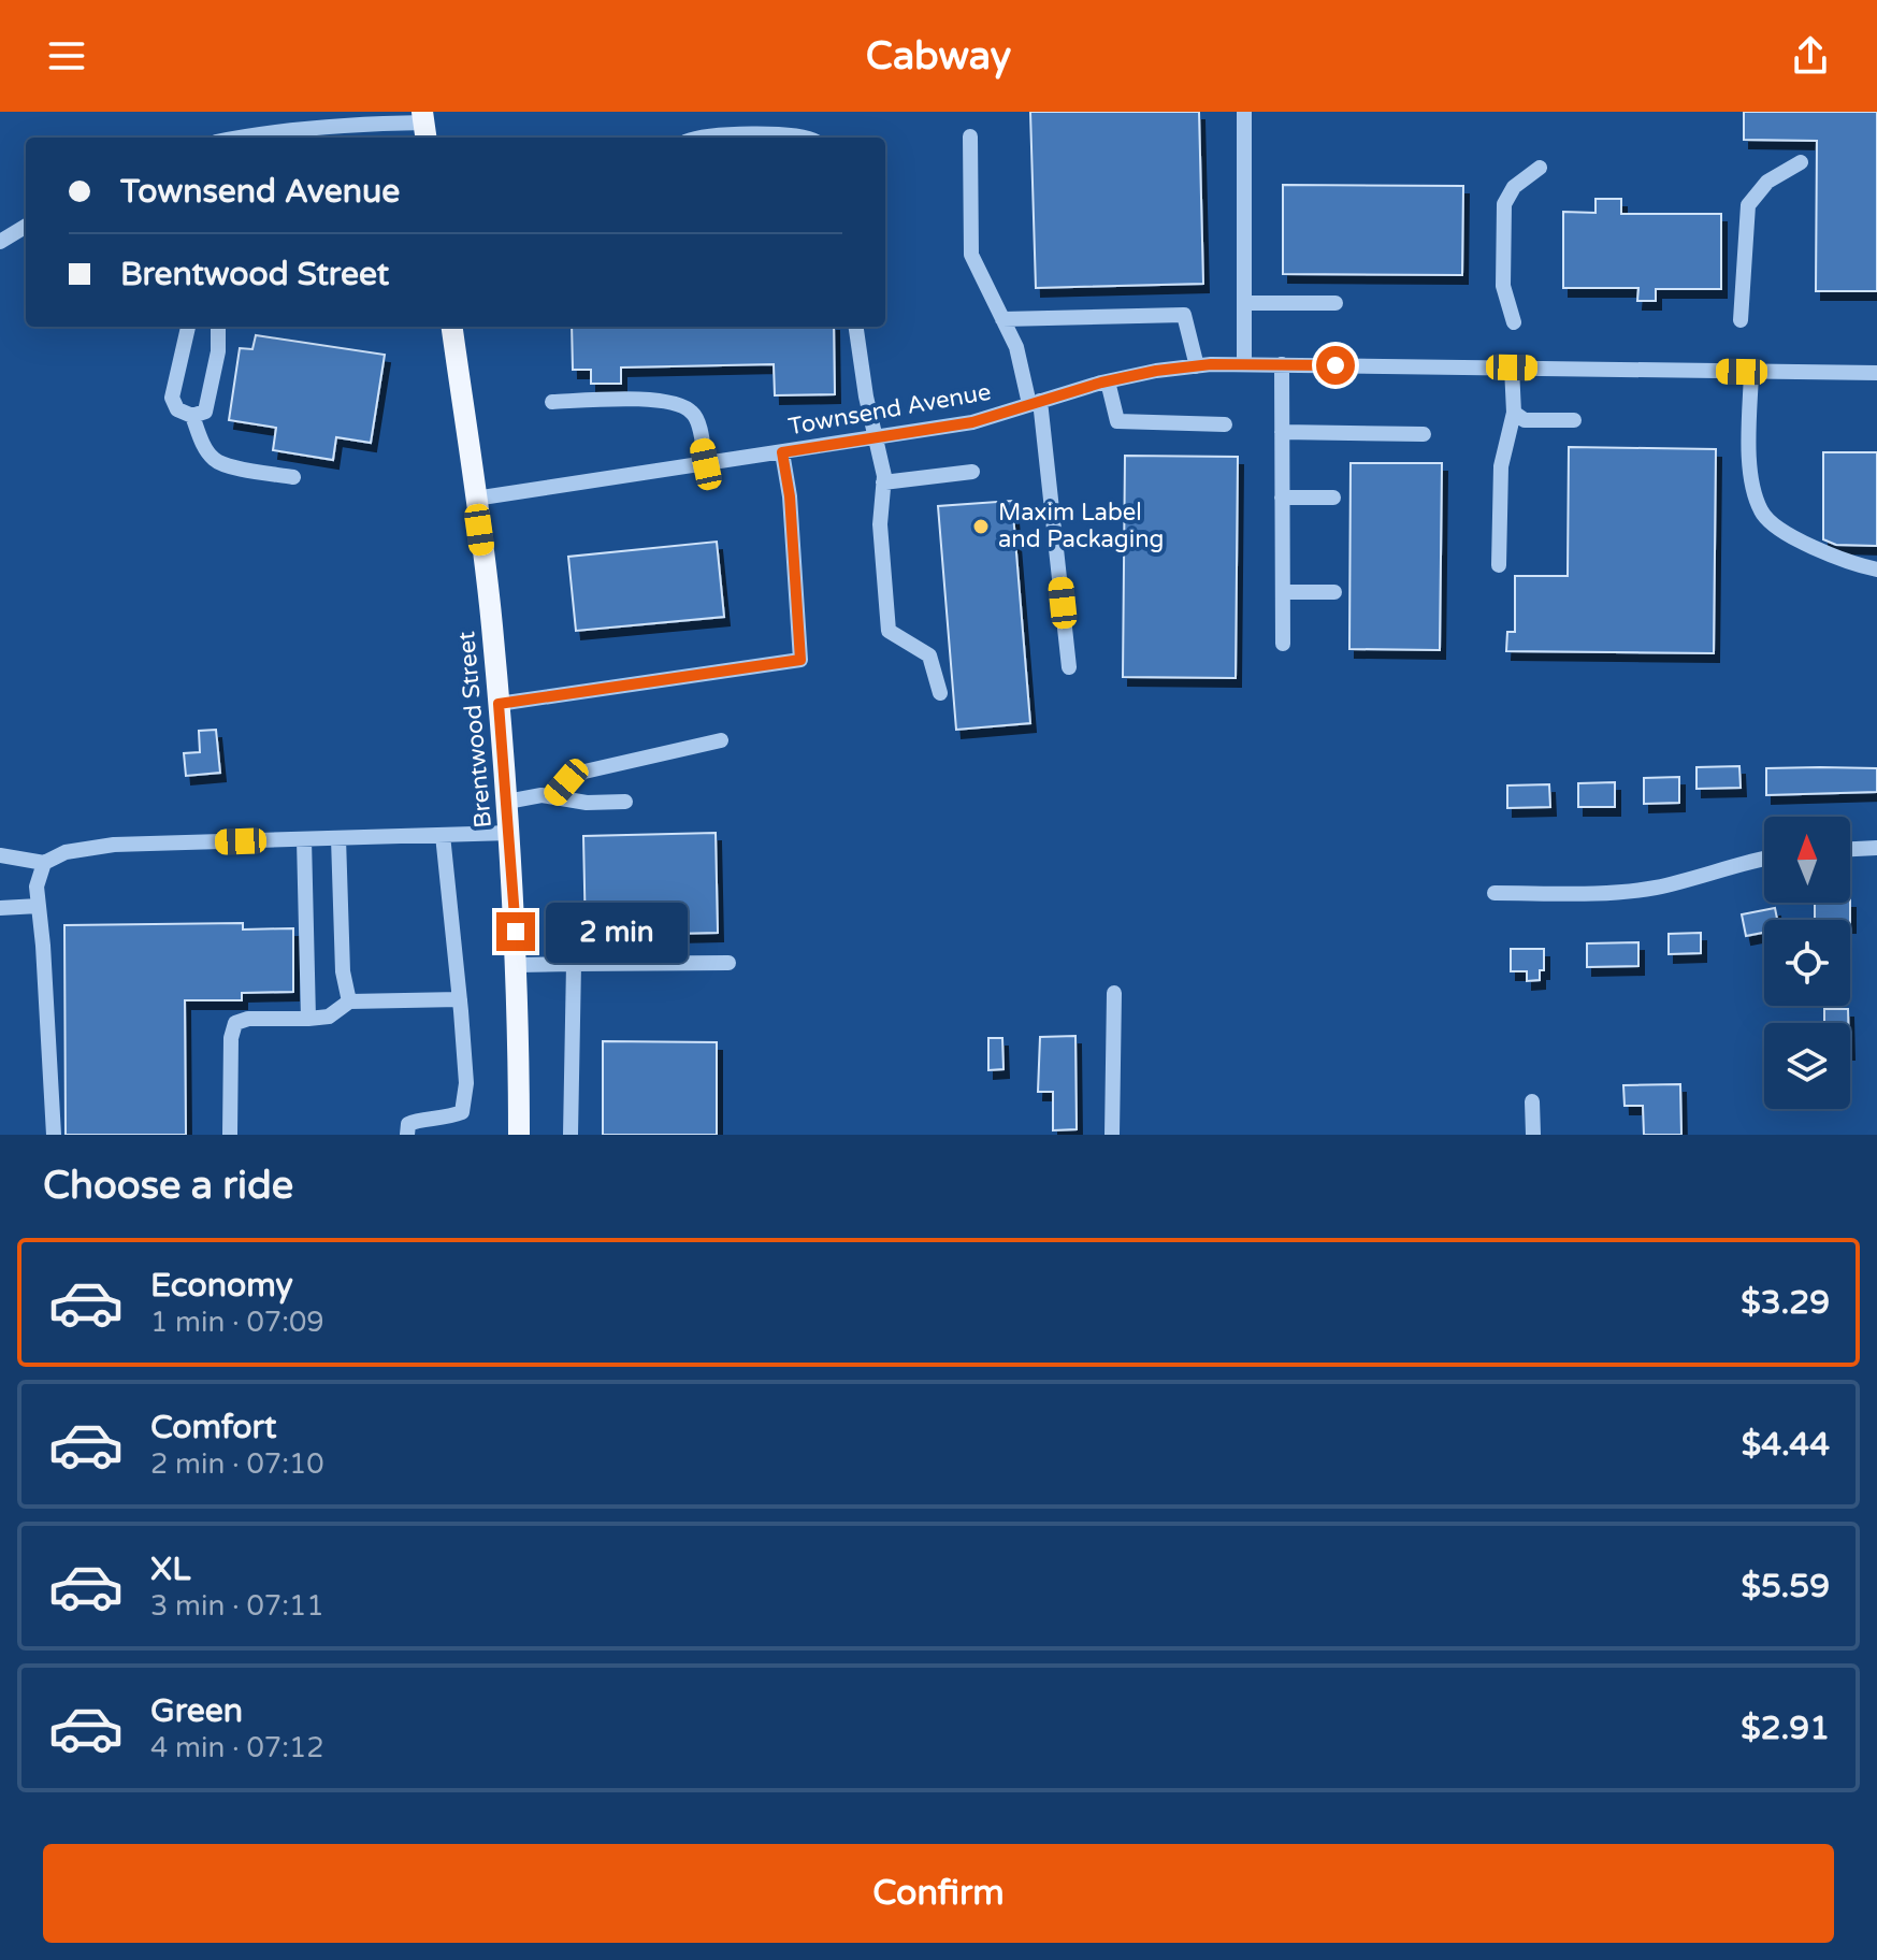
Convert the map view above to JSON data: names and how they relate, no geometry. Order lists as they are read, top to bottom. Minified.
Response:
{"streets":{"main road":["Brentwood Street"],"street":["Townsend Avenue"]},"crossings":[["Townsend Avenue","Brentwood Street"]],"places":["Maxim Label and Packaging"],"north":"top","page":{"header":"Cabway","banner":["Townsend Avenue","Brentwood Street"],"bubble":"2 min","heading":"Choose a ride","list":[{"name":"Economy","note":"1 min · 07:09","value":"$3.29"},{"name":"Comfort","note":"2 min · 07:10","value":"$4.44"},{"name":"XL","note":"3 min · 07:11","value":"$5.59"},{"name":"Green","note":"4 min · 07:12","value":"$2.91"}],"buttons":"Confirm"}}
